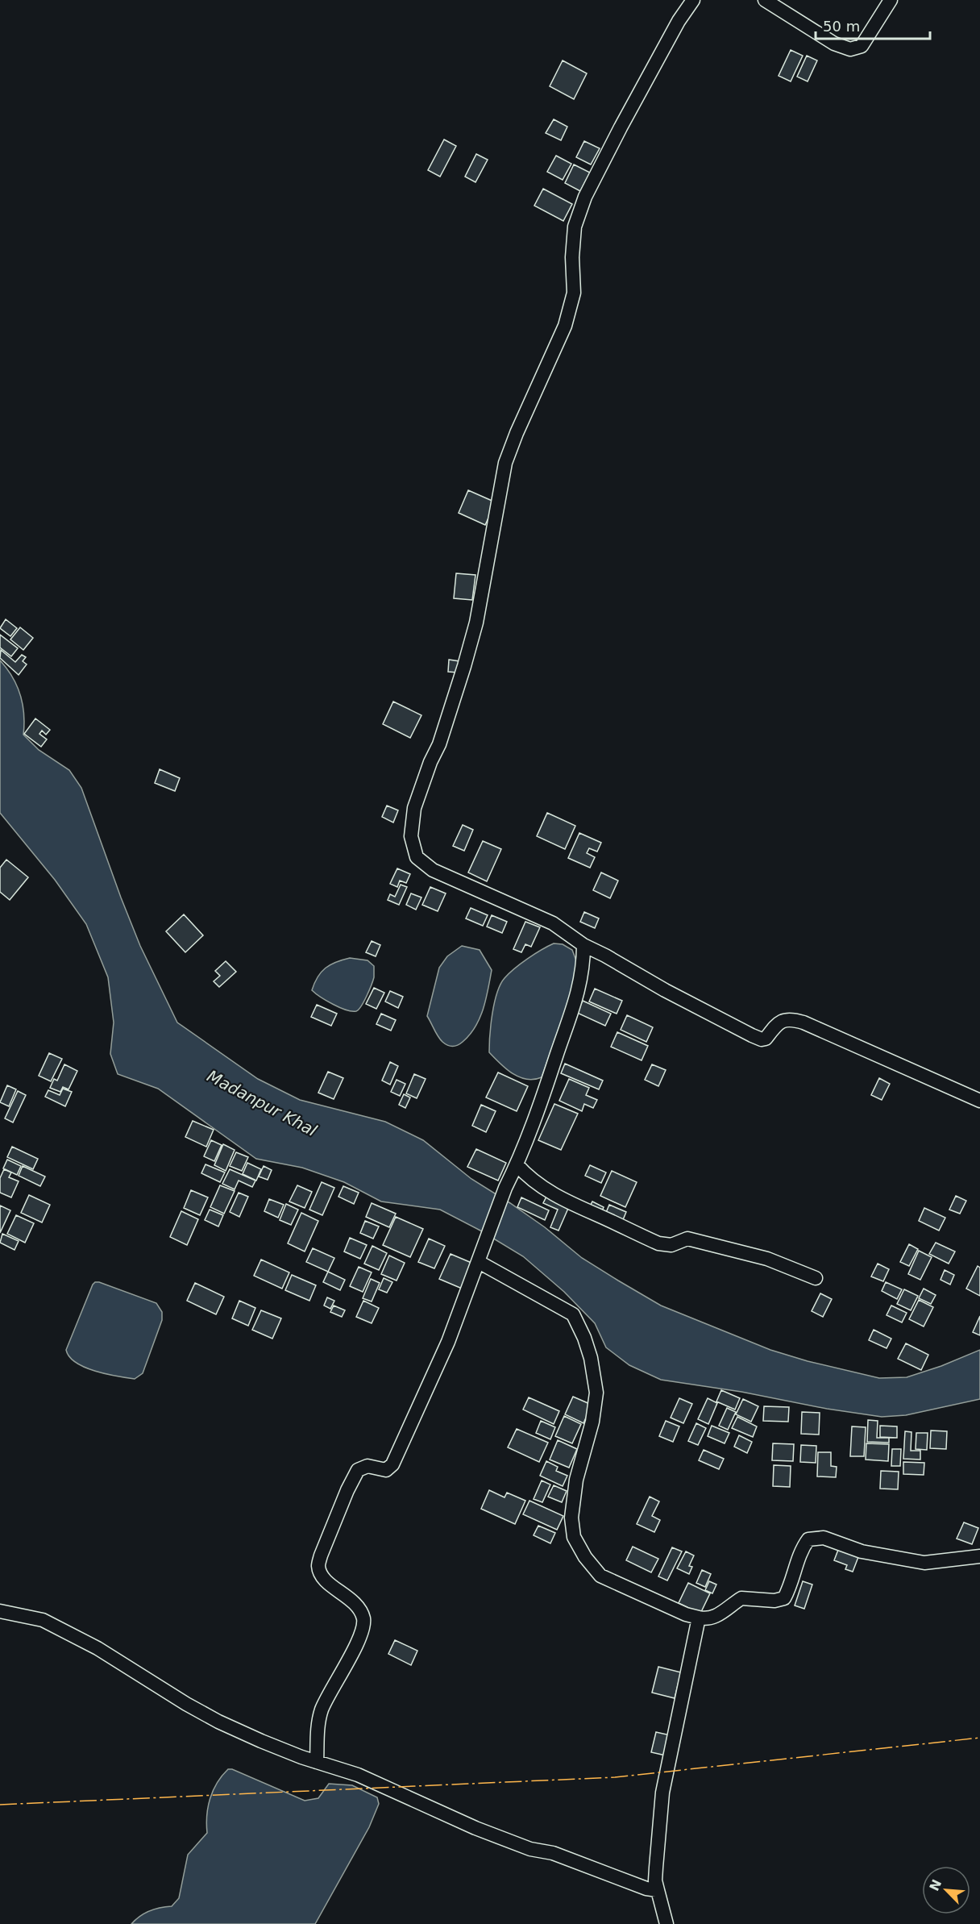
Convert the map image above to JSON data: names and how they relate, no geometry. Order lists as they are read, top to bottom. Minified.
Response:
{"water":["Madanpur Khal"],"scale_bar":"50 m","north":"top left"}
